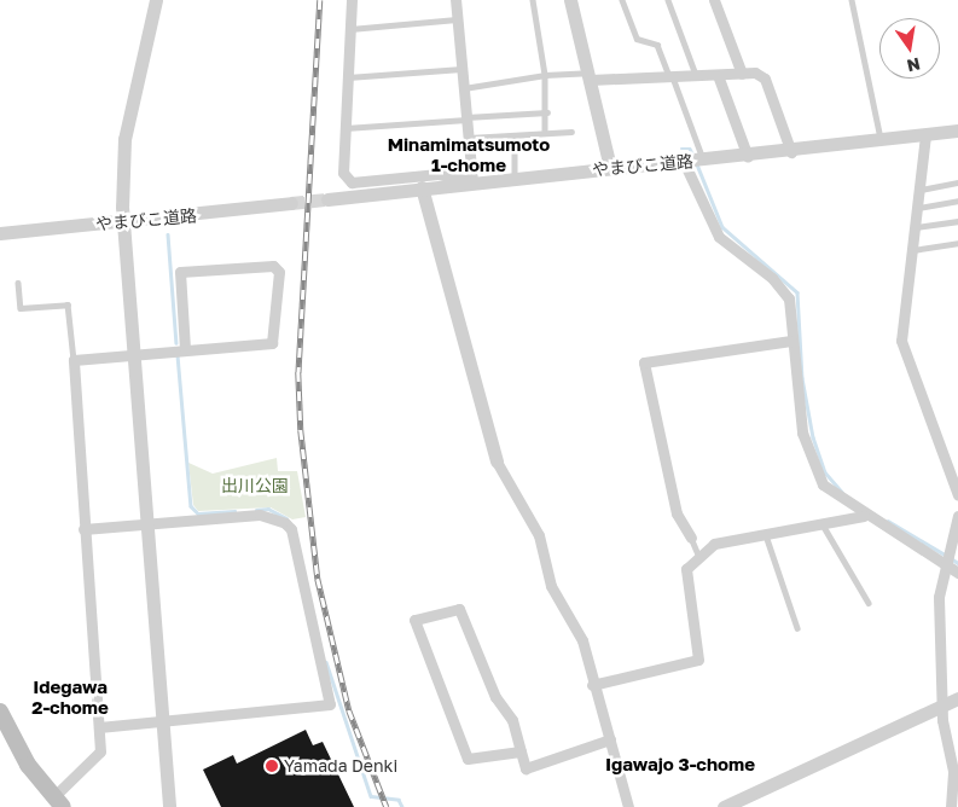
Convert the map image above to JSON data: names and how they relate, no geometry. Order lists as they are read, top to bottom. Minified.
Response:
{"streets":{"street":["やまびこ道路"]},"districts":["Minamimatsumoto 1-chome","Idegawa 2-chome","Igawajo 3-chome"],"parks":["出川公園"],"places":["Yamada Denki"],"north":"bottom"}
